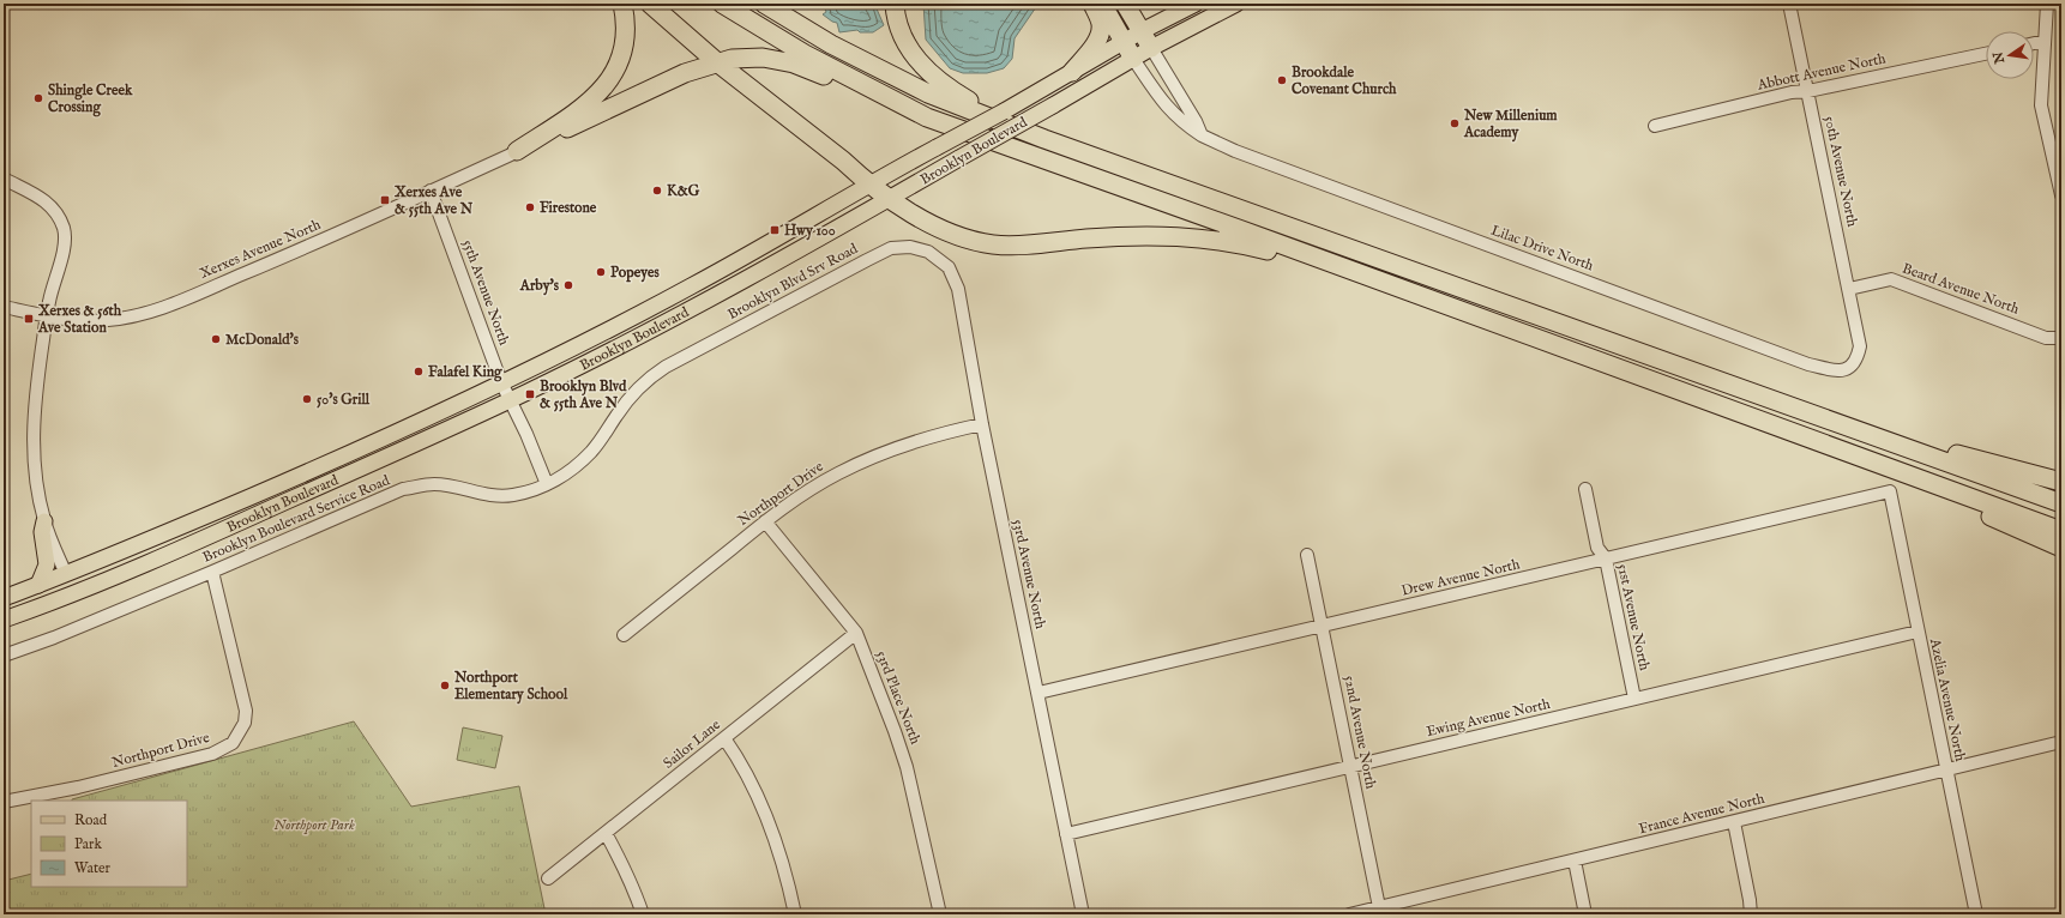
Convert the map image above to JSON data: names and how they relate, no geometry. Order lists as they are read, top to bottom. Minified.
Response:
{"streets":{"main road":["Brooklyn Boulevard"],"street":["Abbott Avenue North","50th Avenue North","Lilac Drive North","Xerxes Avenue North","Brooklyn Blvd Srv Road","Beard Avenue North","55th Avenue North","Northport Drive","Brooklyn Boulevard Service Road","53rd Avenue North","Drew Avenue North","51st Avenue North","53rd Place North","Azelia Avenue North","Ewing Avenue North","52nd Avenue North","Sailor Lane","France Avenue North"]},"crossings":[["Abbott Avenue North","50th Avenue North"],["Brooklyn Boulevard","Lilac Drive North"],["Brooklyn Boulevard","55th Avenue North"],["50th Avenue North","Lilac Drive North"],["50th Avenue North","Beard Avenue North"],["Xerxes Avenue North","55th Avenue North"],["Brooklyn Blvd Srv Road","Brooklyn Boulevard Service Road"],["Brooklyn Blvd Srv Road","53rd Avenue North"],["55th Avenue North","Brooklyn Boulevard Service Road"],["Northport Drive","Brooklyn Boulevard Service Road"],["Northport Drive","53rd Avenue North"],["Northport Drive","53rd Place North"],["53rd Avenue North","Drew Avenue North"],["53rd Avenue North","Ewing Avenue North"],["Drew Avenue North","51st Avenue North"],["Drew Avenue North","Azelia Avenue North"],["Drew Avenue North","52nd Avenue North"],["51st Avenue North","Ewing Avenue North"],["53rd Place North","Sailor Lane"],["Azelia Avenue North","Ewing Avenue North"],["Azelia Avenue North","France Avenue North"],["Ewing Avenue North","52nd Avenue North"],["52nd Avenue North","France Avenue North"]],"parks":["Northport Park"],"places":{"other":["Brookdale Covenant Church","Shingle Creek Crossing","New Millenium Academy","K&G","Firestone","Popeyes","Arby's","McDonald's","Falafel King","50's Grill","Northport Elementary School"],"transit":["Xerxes Ave & 55th Ave N","Hwy 100","Xerxes & 56th Ave Station","Brooklyn Blvd & 55th Ave N"]},"legend":["Road","Park","Water"],"north":"left"}
